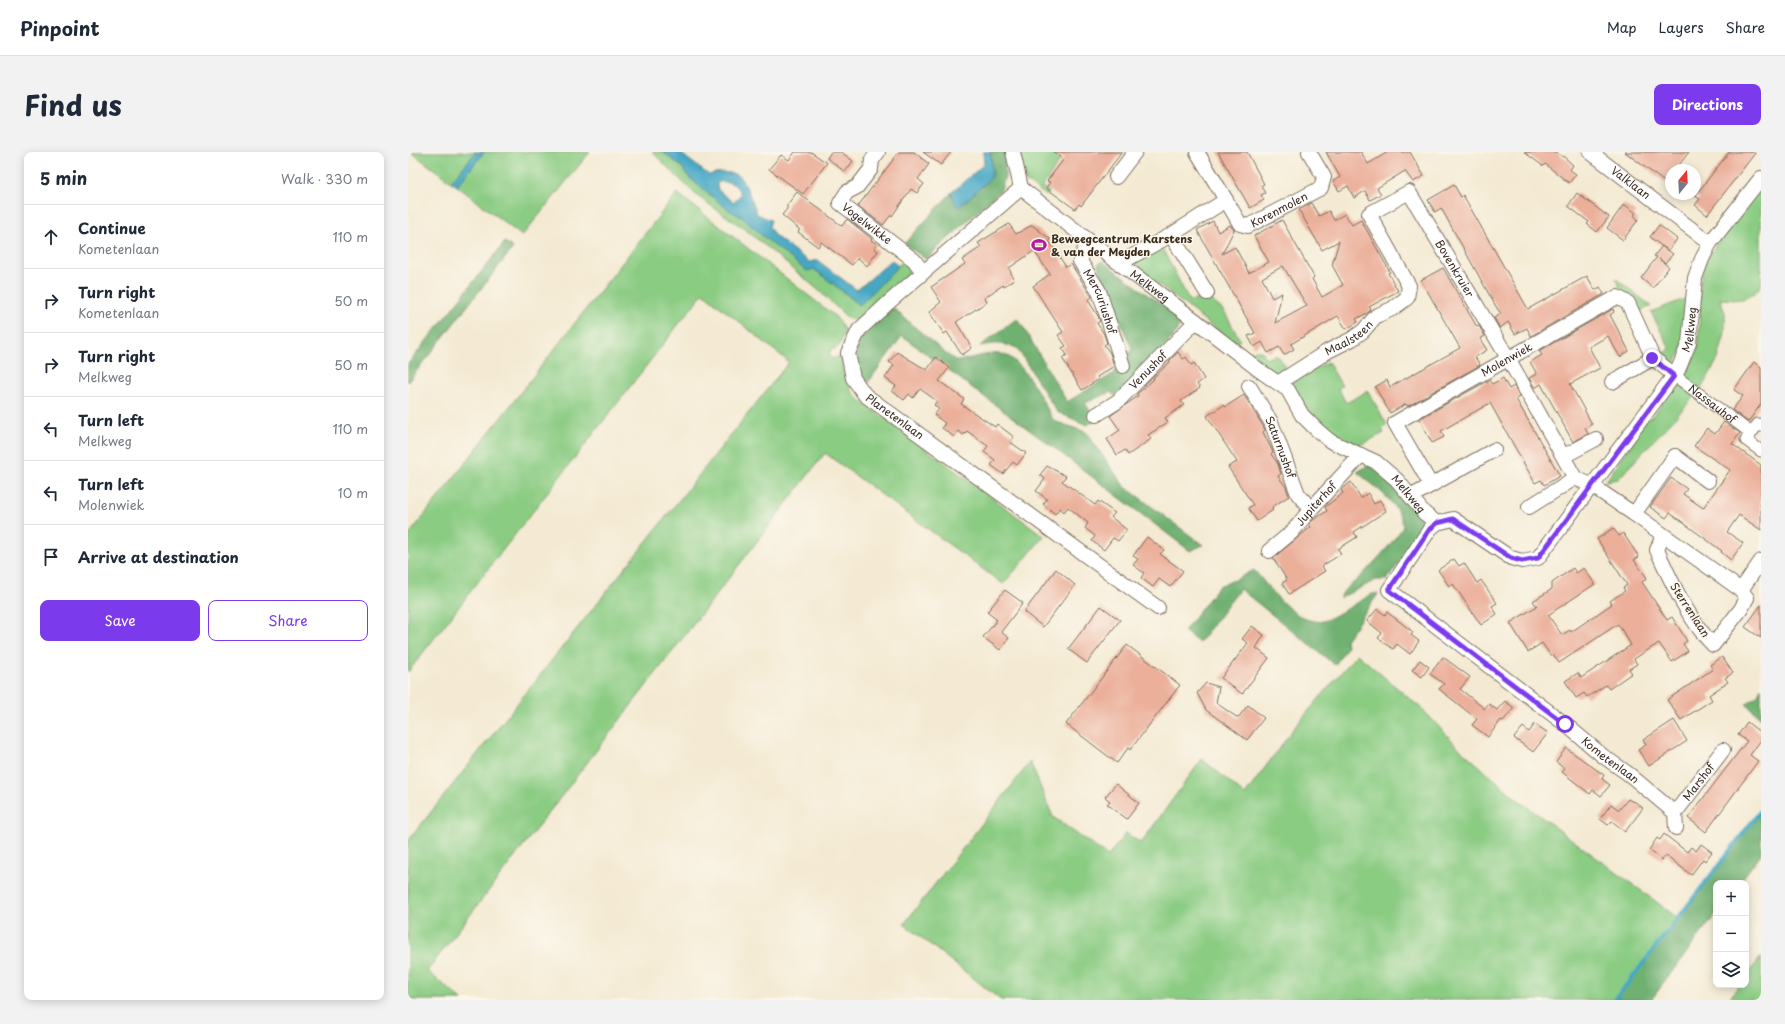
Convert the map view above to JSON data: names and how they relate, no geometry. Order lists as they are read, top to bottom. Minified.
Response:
{"streets":{"street":["Valklaan","Korenmolen","Vogelwikke","Bovenkruier","Melkweg","Mercuriushof","Maalsteen","Molenwiek","Venushof","Nassauhof","Planetenlaan","Saturnushof","Jupiterhof","Sterrenlaan","Kometenlaan","Marshof"]},"crossings":[["Valklaan","Melkweg"],["Vogelwikke","Planetenlaan"],["Bovenkruier","Maalsteen"],["Bovenkruier","Molenwiek"],["Melkweg","Mercuriushof"],["Melkweg","Maalsteen"],["Melkweg","Molenwiek"],["Melkweg","Venushof"],["Melkweg","Nassauhof"],["Melkweg","Planetenlaan"],["Melkweg","Jupiterhof"],["Melkweg","Kometenlaan"],["Molenwiek","Nassauhof"],["Saturnushof","Jupiterhof"],["Kometenlaan","Marshof"]],"places":{"sports":["Beweegcentrum Karstens & van der Meyden"]},"north":"top","page":{"header":"Pinpoint","nav":["Map","Layers","Share"],"title":"Find us","buttons":["Directions",["Save","Share"]],"heading":["5 min","Walk · 330 m"],"list":[["Continue","Kometenlaan","110 m"],["Turn right","Kometenlaan","50 m"],["Turn right","Melkweg","50 m"],["Turn left","Melkweg","110 m"],["Turn left","Molenwiek","10 m"],"Arrive at destination"],"map_buttons":["+","−"]}}
